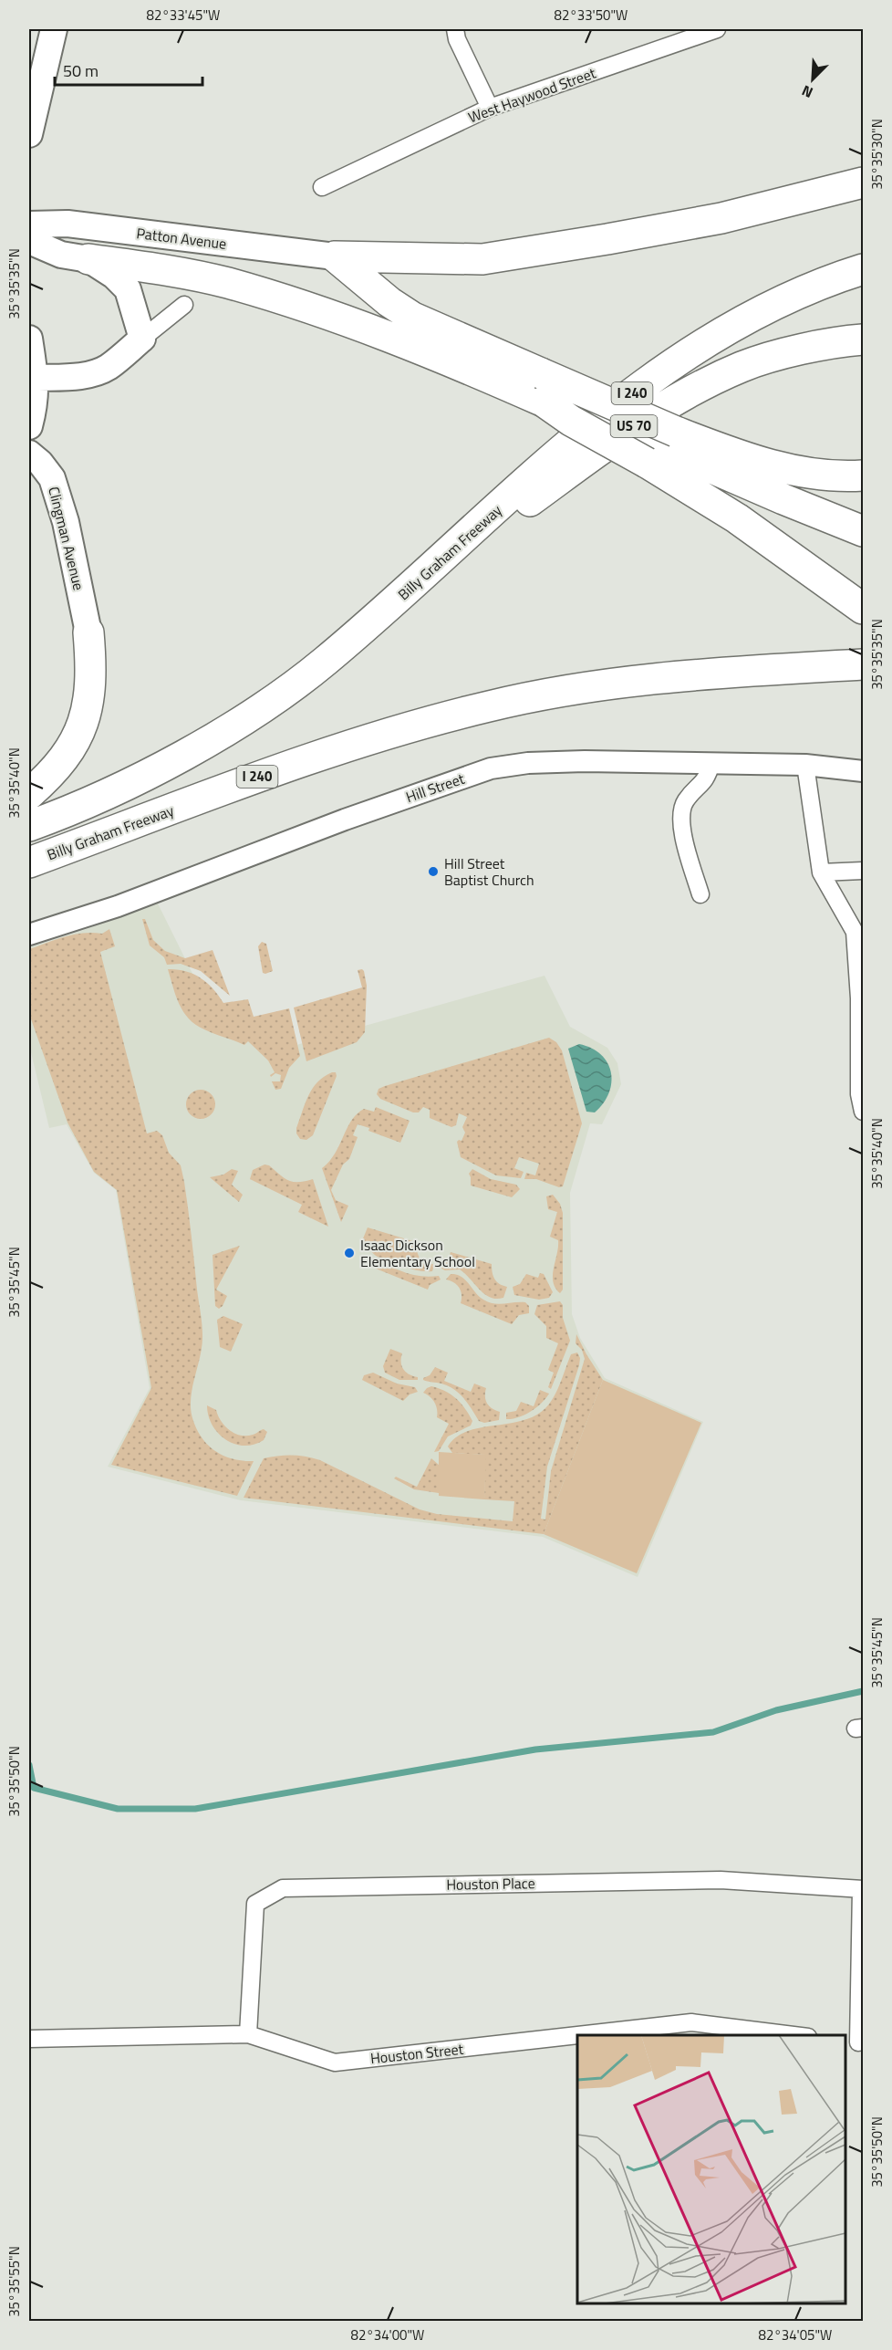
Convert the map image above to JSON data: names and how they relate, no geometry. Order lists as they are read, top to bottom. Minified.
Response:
{"streets":{"highway":["I 240","US 70","Billy Graham Freeway"],"main road":["Patton Avenue","Clingman Avenue"],"street":["West Haywood Street","Hill Street","Houston Place","Houston Street"]},"crossings":[["US 70","Billy Graham Freeway"],["Houston Place","Houston Street"]],"places":["Hill Street Baptist Church","Isaac Dickson Elementary School"],"scale_bar":"50 m","north":"bottom left","coordinates":["82°33'45\"W","82°33'50\"W","35°35'30\"N","35°35'35\"N","35°35'40\"N","35°35'45\"N","35°35'50\"N","35°35'55\"N","82°34'00\"W","82°34'05\"W"]}
